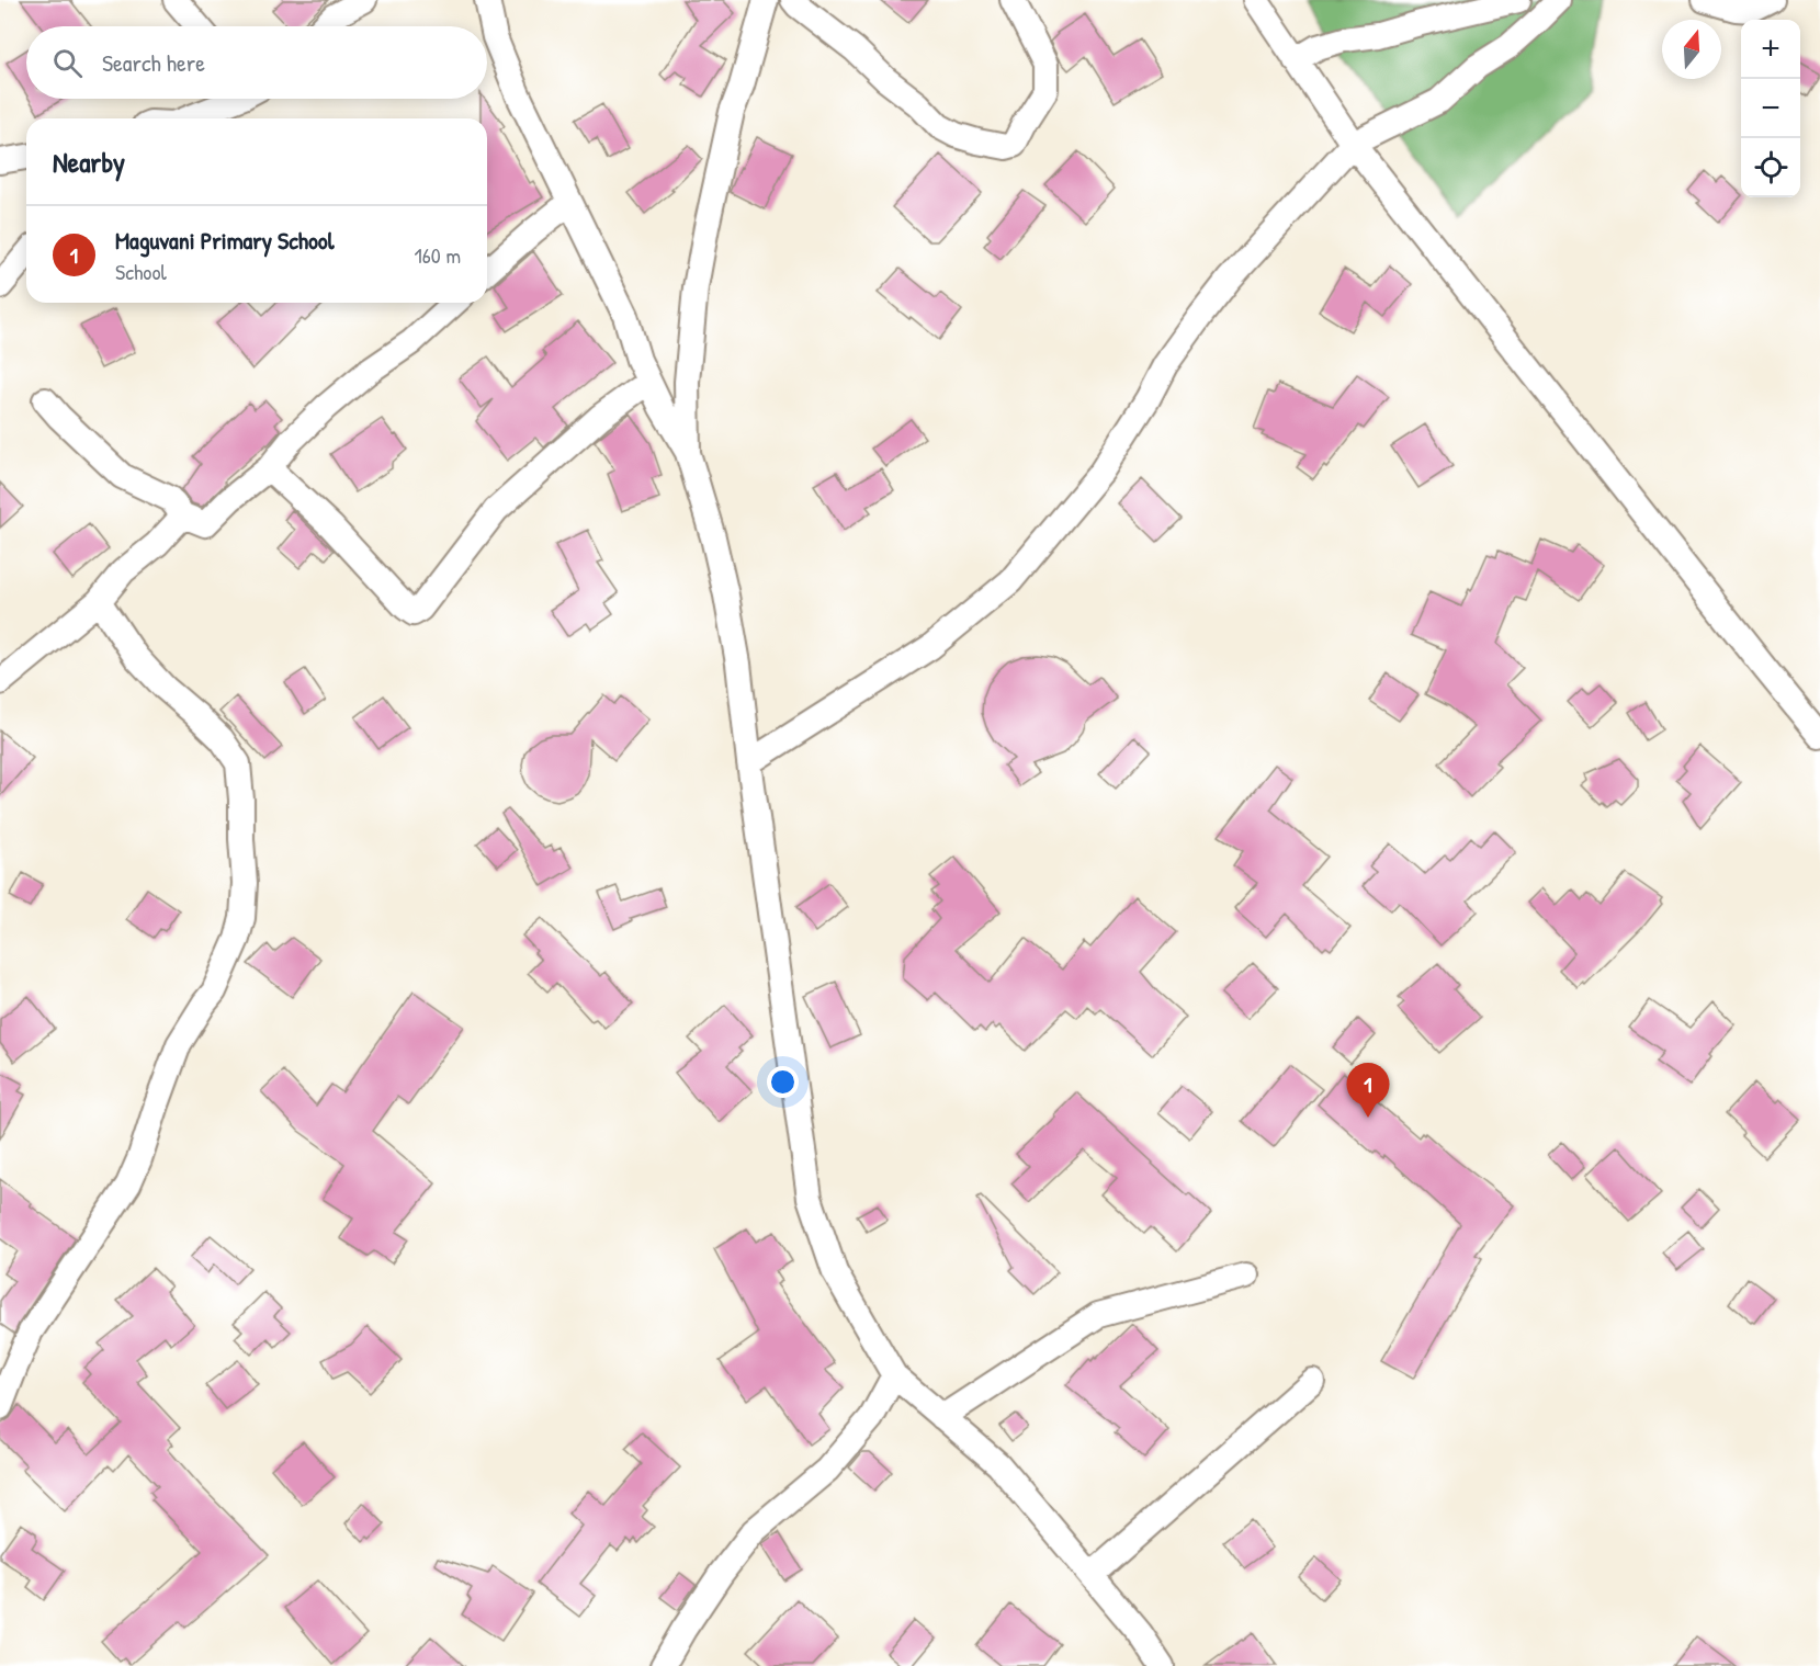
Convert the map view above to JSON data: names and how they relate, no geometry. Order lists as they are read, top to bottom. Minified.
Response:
{"north":"top","page":{"map_buttons":["+","−"],"search":"Search here","heading":"Nearby","list":[{"mark":"1","name":"Maguvani Primary School","note":"School","value":"160 m"}],"pins":"1"}}
